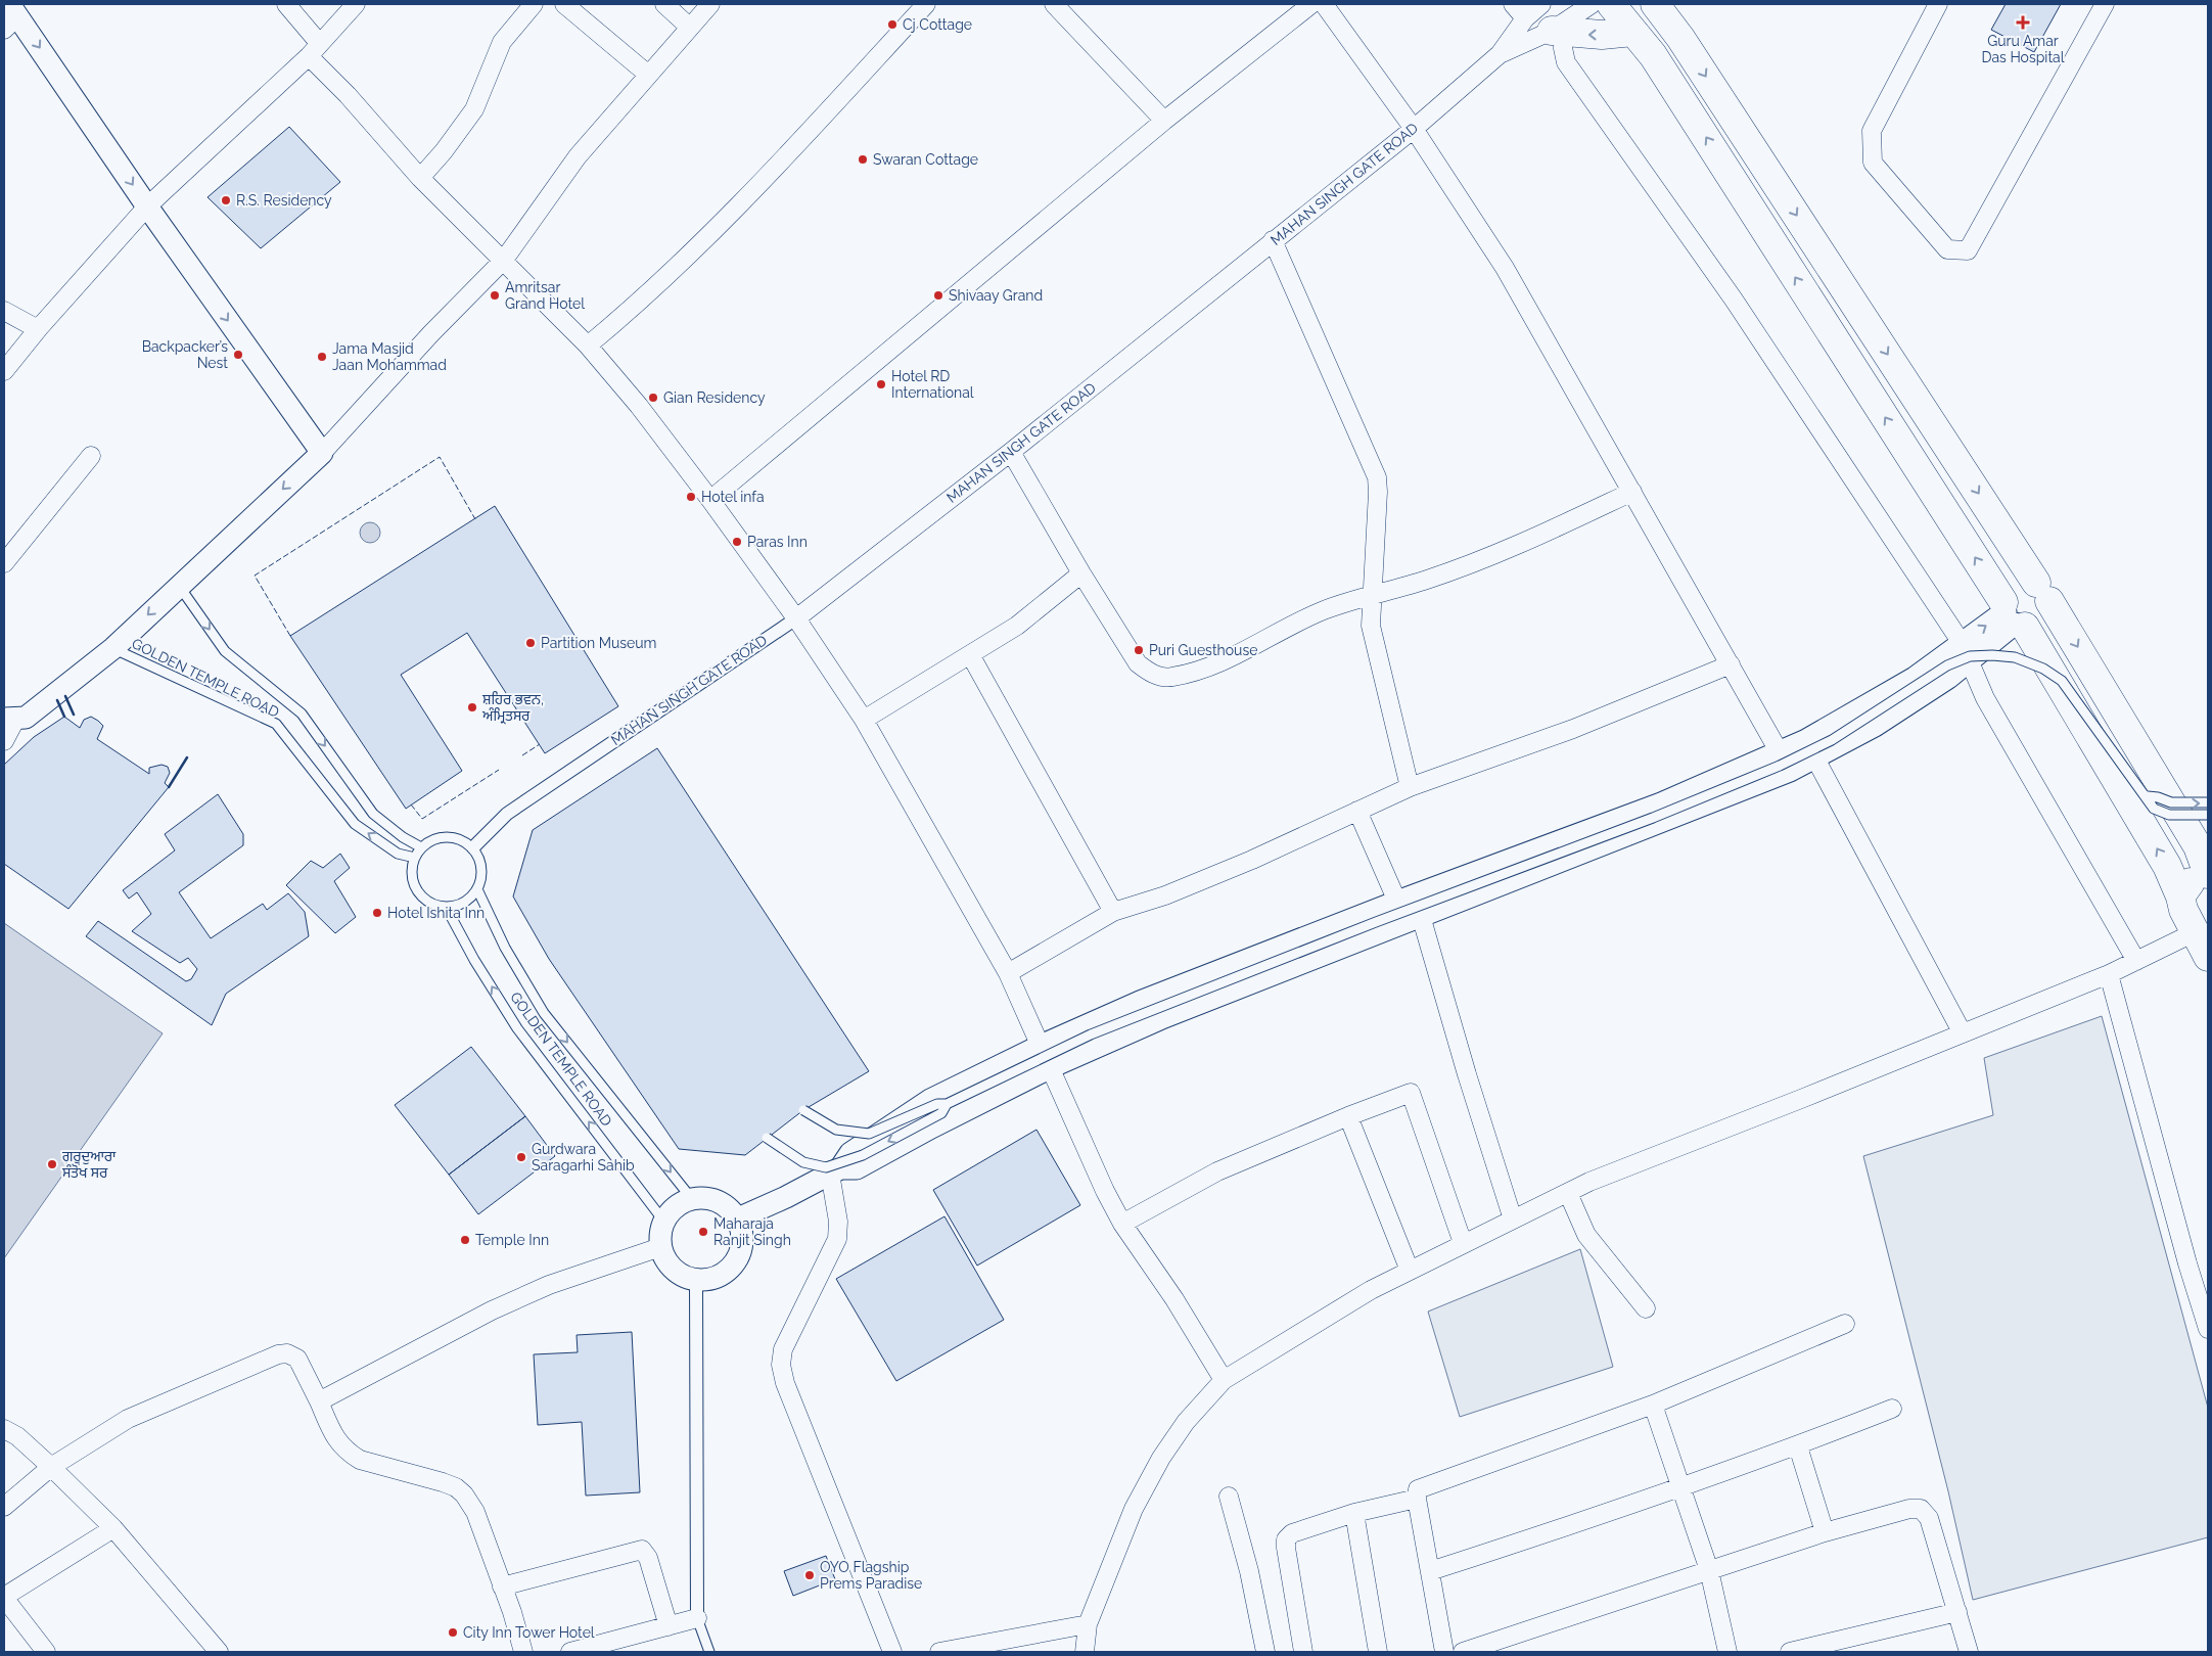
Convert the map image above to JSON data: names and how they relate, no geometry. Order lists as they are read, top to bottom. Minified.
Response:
{"streets":{"street":["MAHAN SINGH GATE ROAD"],"lane":["GOLDEN TEMPLE ROAD"]},"crossings":[["MAHAN SINGH GATE ROAD","GOLDEN TEMPLE ROAD"]],"places":{"health":["Guru Amar Das Hospital"],"other":["Cj Cottage","Swaran Cottage","R.S. Residency","Amritsar Grand Hotel","Shivaay Grand","Backpacker’s Nest","Jama Masjid Jaan Mohammad","Hotel RD International","Gian Residency","Hotel infa","Paras Inn","Partition Museum","Puri Guesthouse","ਸ਼ਹਿਰ ਭਵਨ, ਅੰਮ੍ਰਿਤਸਰ","Hotel Ishita Inn","Gurdwara Saragarhi Sahib","ਗੁਰੂਦੁਆਰਾ ਸੰਤੋਖ ਸਰ","Maharaja Ranjit Singh","Temple Inn","OYO Flagship Prems Paradise","City Inn Tower Hotel"]}}
